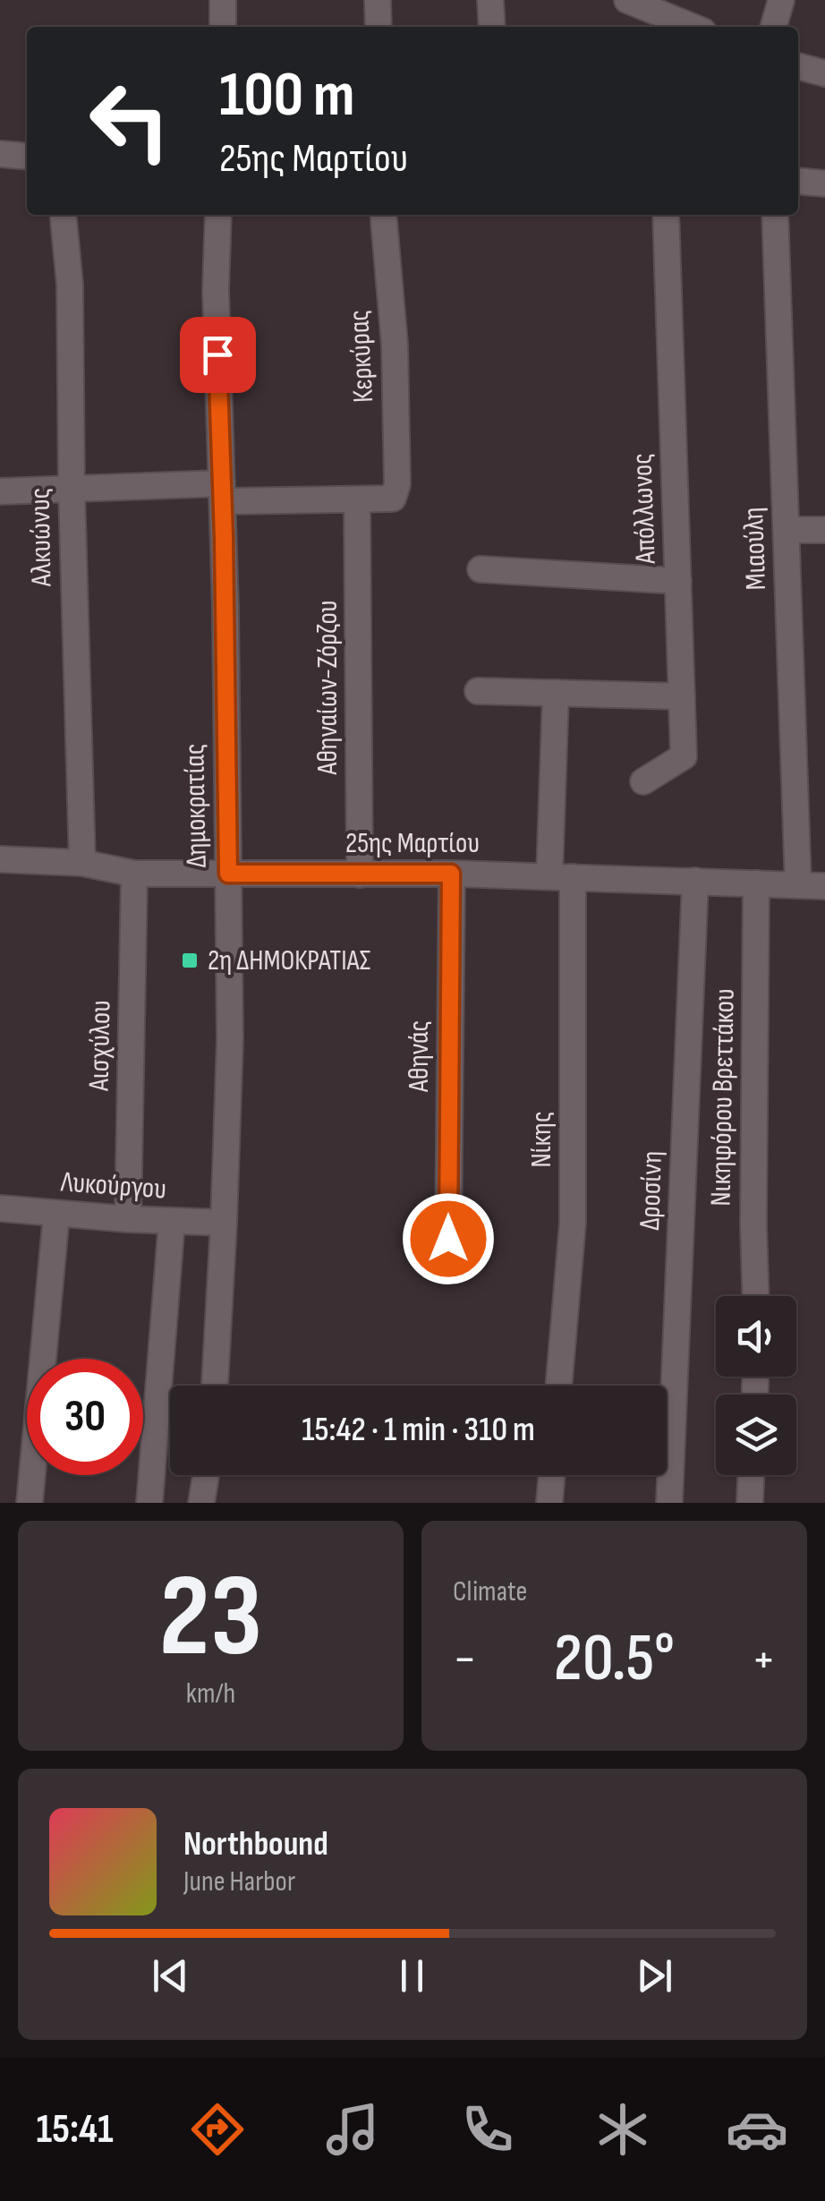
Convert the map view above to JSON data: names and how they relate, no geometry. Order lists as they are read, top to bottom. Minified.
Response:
{"streets":{"street":["Κερκύρας","Απόλλωνος","Αλκυώνυς","Μιαούλη","Αθηναίων-Ζόρζου","Δημοκρατίας","25ης Μαρτίου","Αισχύλου","Αθηνάς","Νικηφόρου Βρεττάκου","Νίκης","Λυκούργου","Δροσίνη"]},"crossings":[["Κερκύρας","Αθηναίων-Ζόρζου"],["Αλκυώνυς","25ης Μαρτίου"],["Μιαούλη","25ης Μαρτίου"],["Αθηναίων-Ζόρζου","25ης Μαρτίου"],["Δημοκρατίας","25ης Μαρτίου"],["Δημοκρατίας","Λυκούργου"],["25ης Μαρτίου","Αισχύλου"],["25ης Μαρτίου","Αθηνάς"],["25ης Μαρτίου","Νικηφόρου Βρεττάκου"],["25ης Μαρτίου","Νίκης"],["25ης Μαρτίου","Δροσίνη"],["Αισχύλου","Λυκούργου"]],"places":{"transit":["2η ΔΗΜΟΚΡΑΤΙΑΣ"]},"page":{"turn":["100 m","25ης Μαρτίου"],"limit":"30","trip":"15:42 · 1 min · 310 m","tile":[["23","km/h"],"Climate"],"heat":["−","20.5°","+"],"song":["Northbound","June Harbor"],"tabs":"15:41"}}
